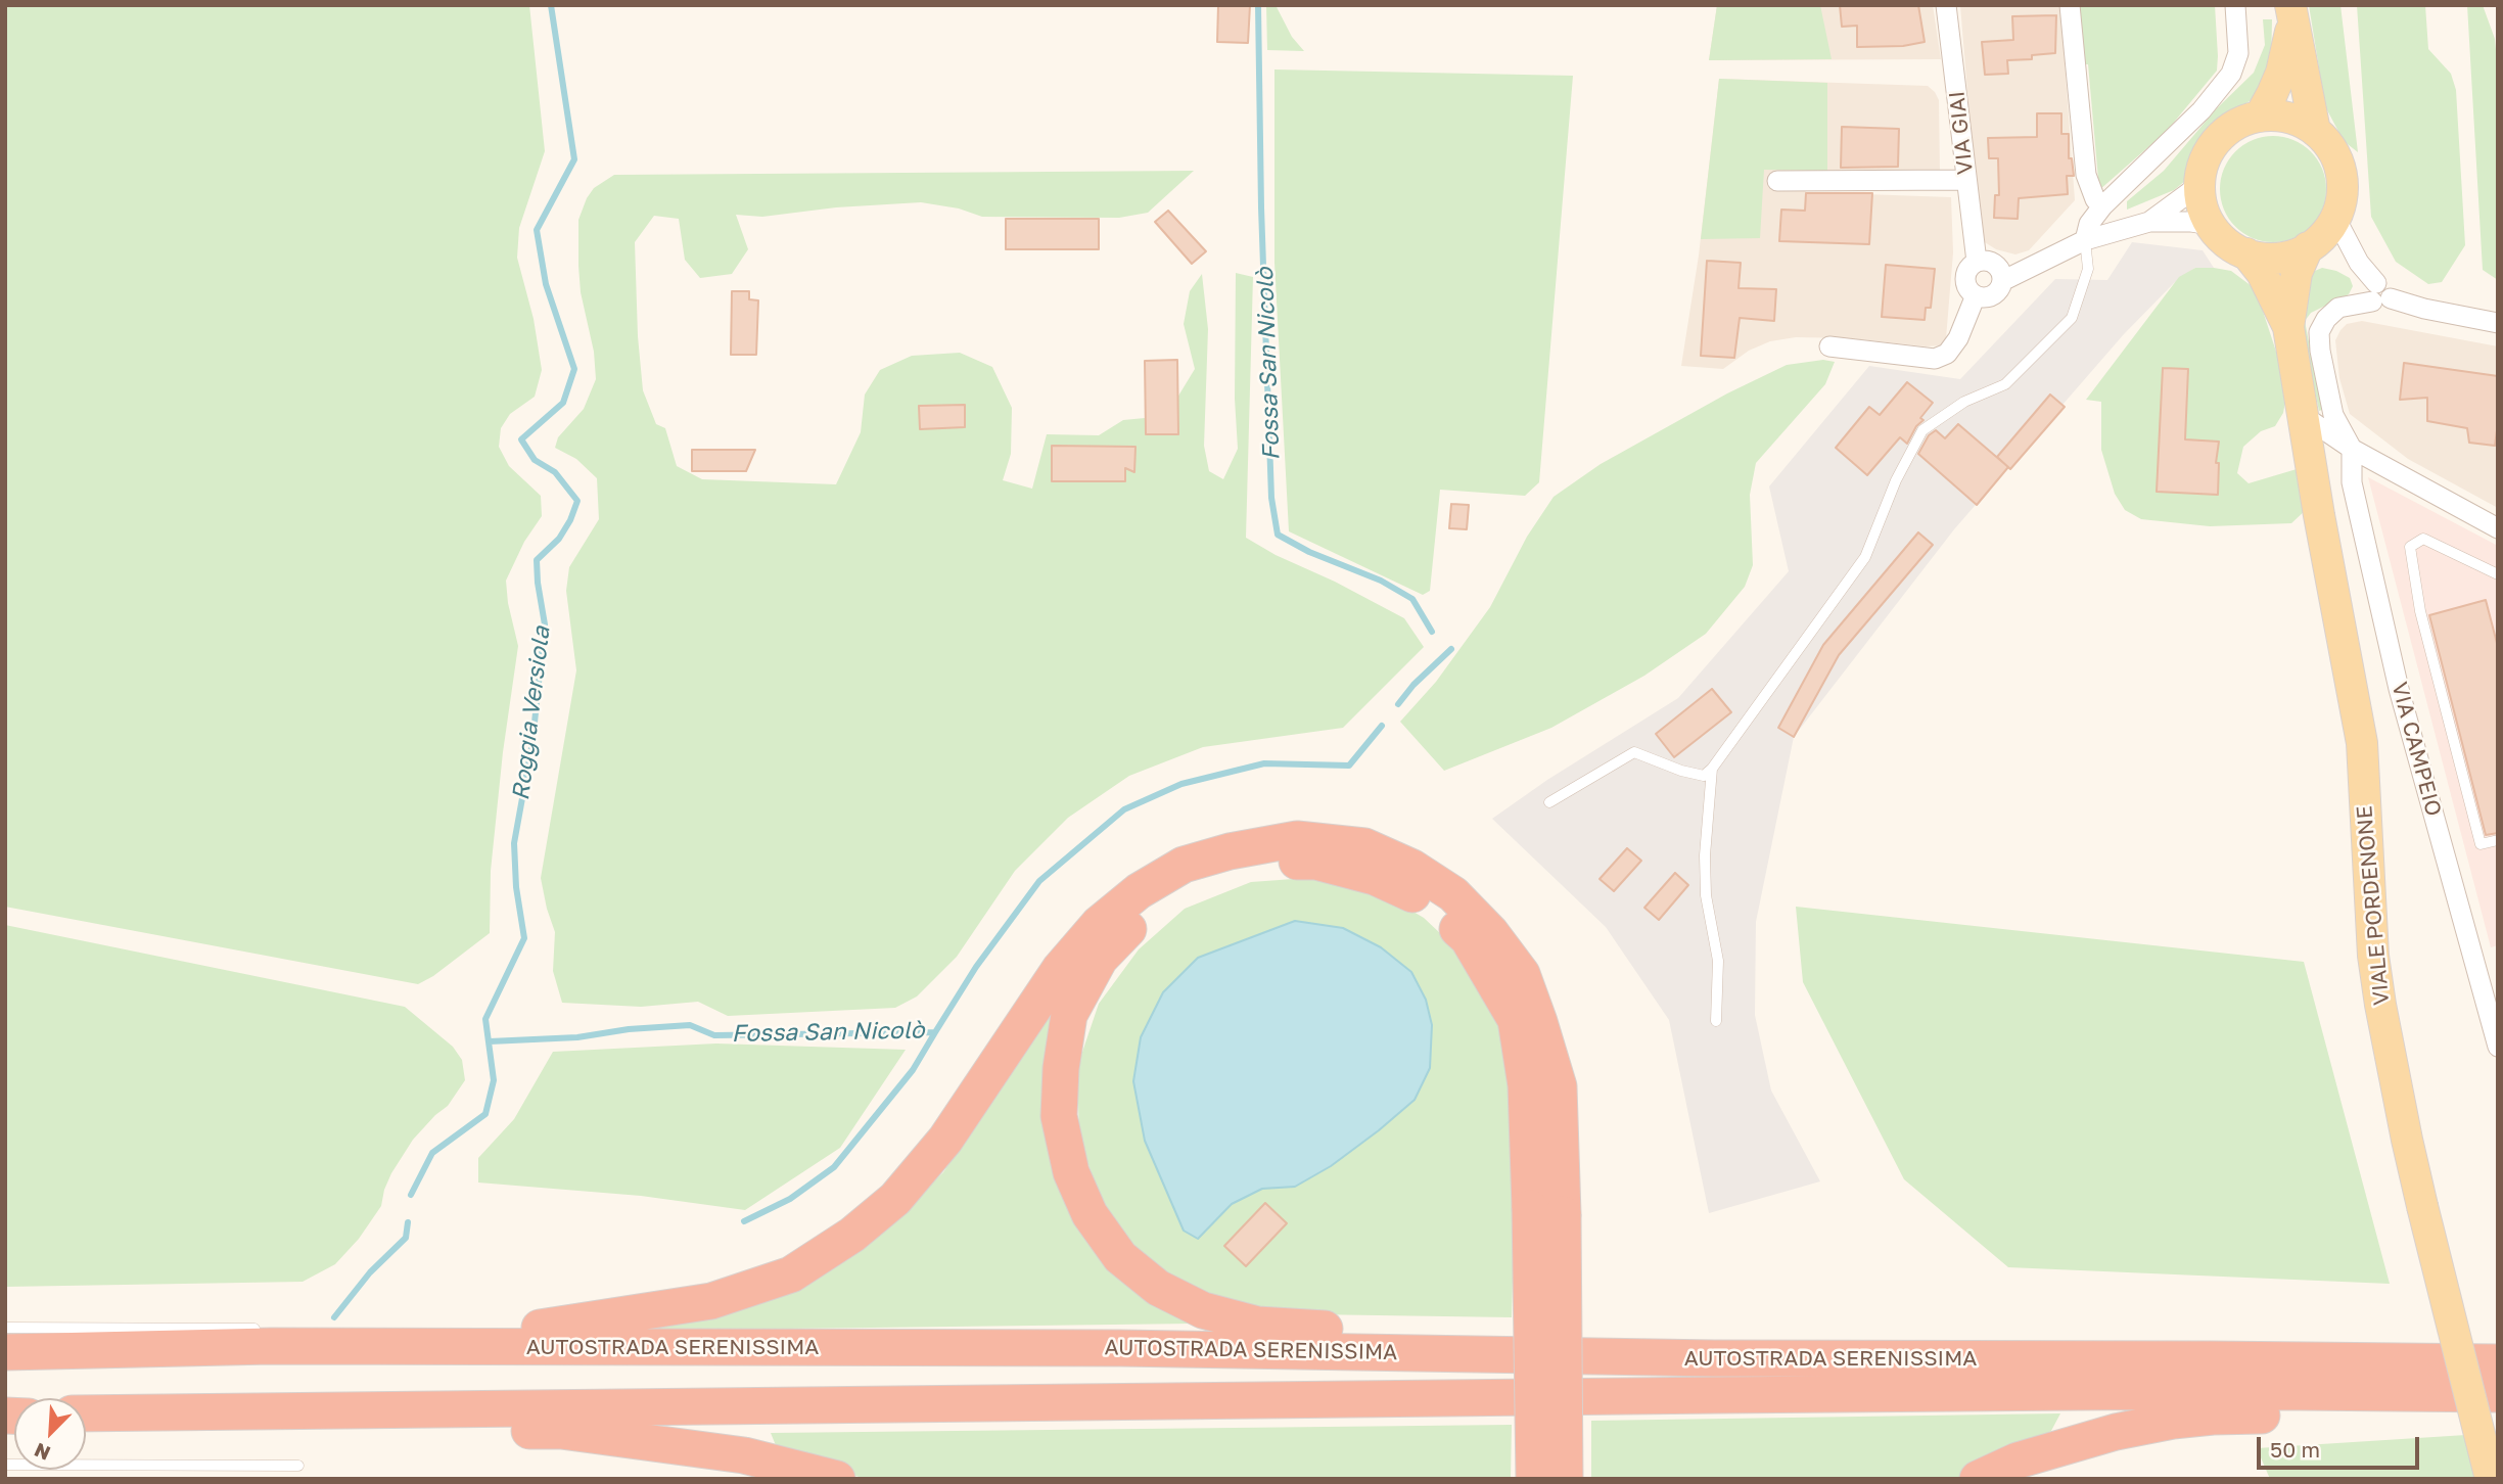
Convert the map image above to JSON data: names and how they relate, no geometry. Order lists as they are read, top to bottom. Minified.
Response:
{"streets":{"highway":["AUTOSTRADA SERENISSIMA"],"main road":["VIALE PORDENONE"],"street":["VIA GIAI","VIA CAMPEIO"]},"crossings":[["VIA CAMPEIO","VIALE PORDENONE"]],"water":["Fossa San Nicolò","Roggia Versiola"],"scale_bar":"50 m","north":"bottom left"}
